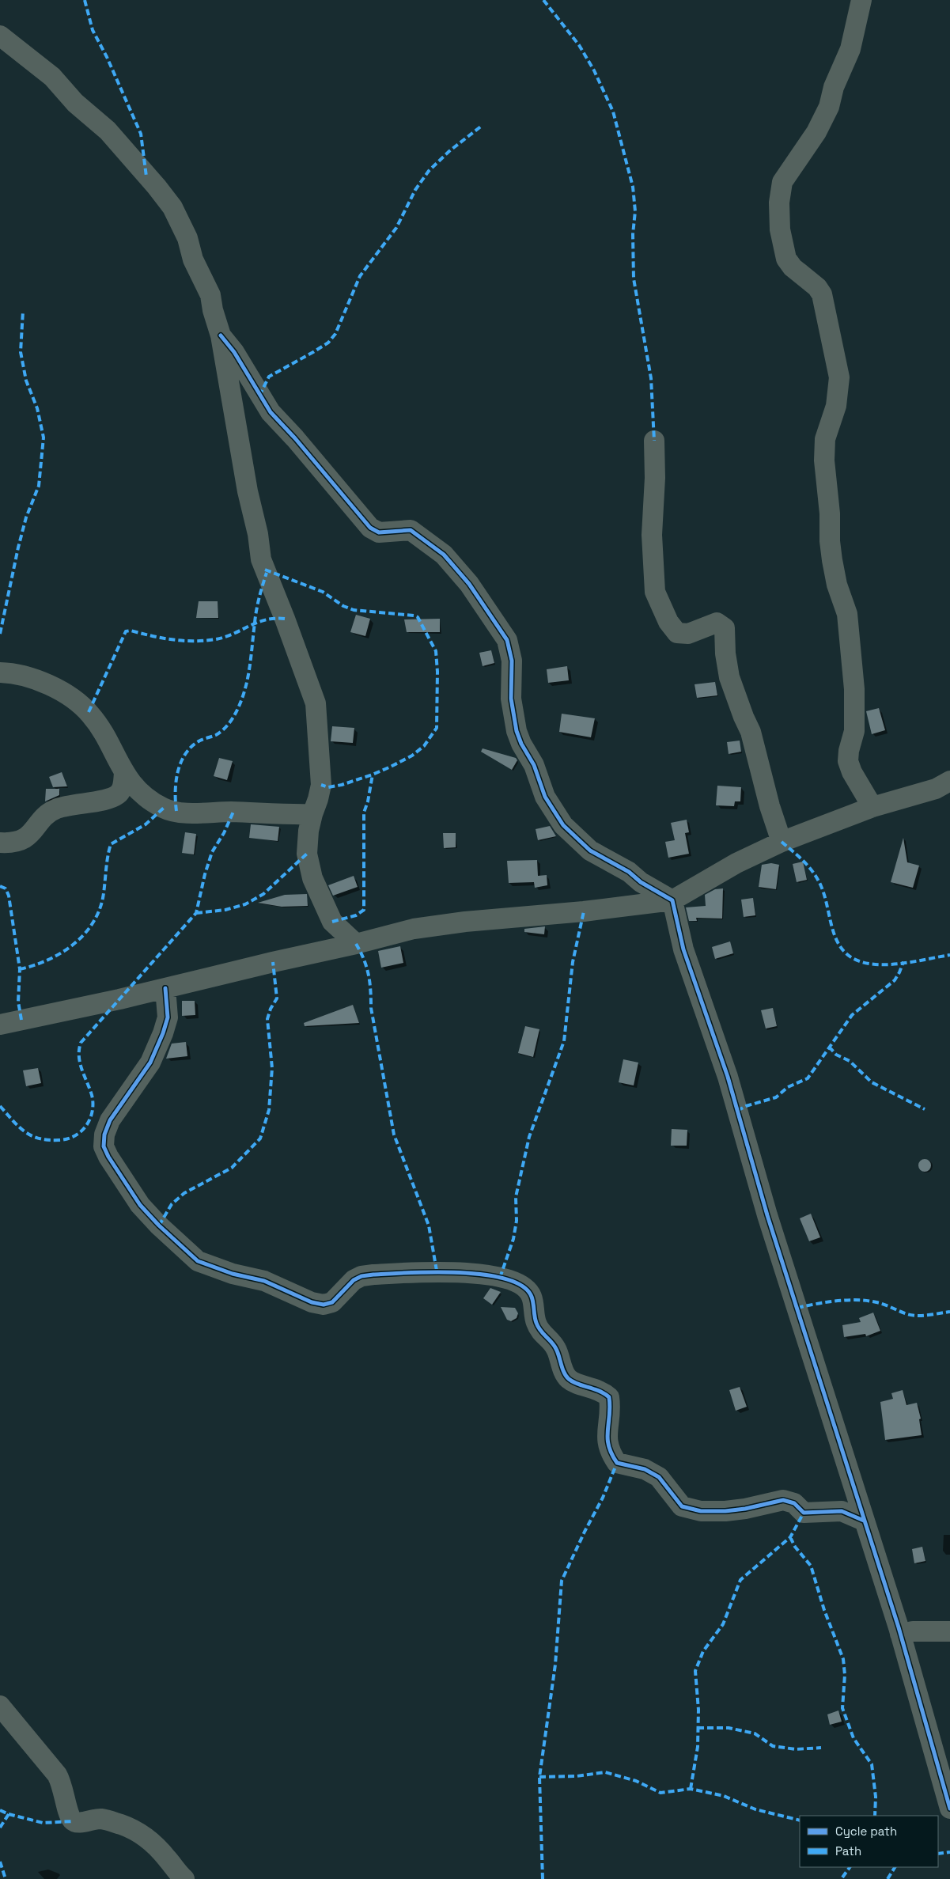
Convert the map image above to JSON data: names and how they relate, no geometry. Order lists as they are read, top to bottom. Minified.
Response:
{"legend":["Cycle path","Path"]}
